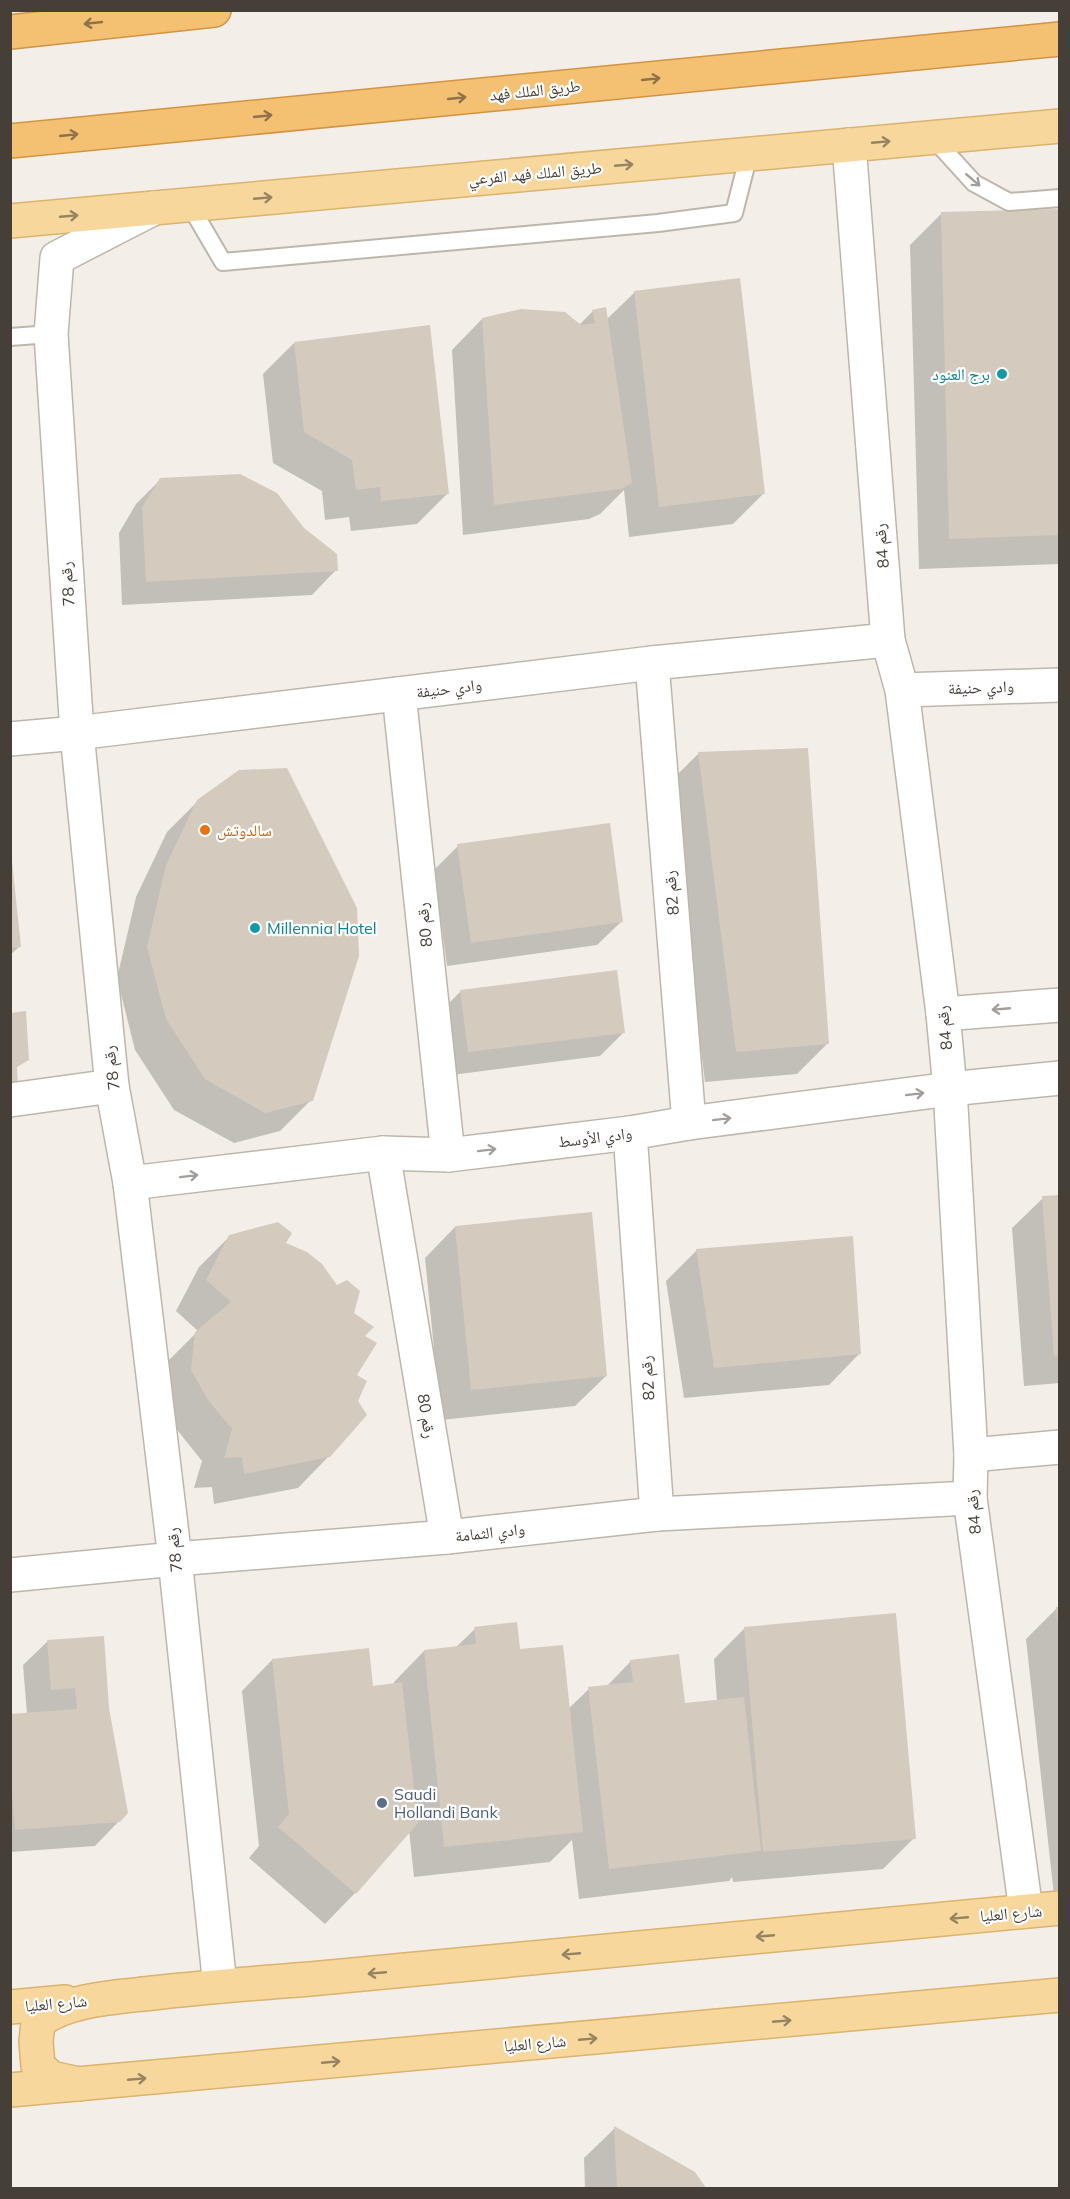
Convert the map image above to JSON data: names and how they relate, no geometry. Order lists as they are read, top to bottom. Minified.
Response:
{"streets":{"highway":["طريق الملك فهد"],"main road":["طريق الملك فهد الفرعي","شارع العليا"],"street":["رقم 84","رقم 78","وادي حنيفة","رقم 82","رقم 80","وادي الأوسط","وادي الثمامة"]},"crossings":[["طريق الملك فهد الفرعي","رقم 84"],["طريق الملك فهد الفرعي","رقم 78"],["رقم 84","وادي حنيفة"],["رقم 84","وادي الأوسط"],["رقم 84","وادي الثمامة"],["رقم 84","شارع العليا"],["رقم 78","وادي حنيفة"],["رقم 78","وادي الأوسط"],["رقم 78","وادي الثمامة"],["رقم 78","شارع العليا"],["وادي حنيفة","رقم 82"],["وادي حنيفة","رقم 80"],["رقم 82","وادي الأوسط"],["رقم 82","وادي الثمامة"],["رقم 80","وادي الأوسط"],["رقم 80","وادي الثمامة"]],"one_way":["طريق الملك فهد","طريق الملك فهد الفرعي","وادي الأوسط"],"places":["برج العنود","سالدوتش","Millennia Hotel","Saudi Hollandi Bank"]}
